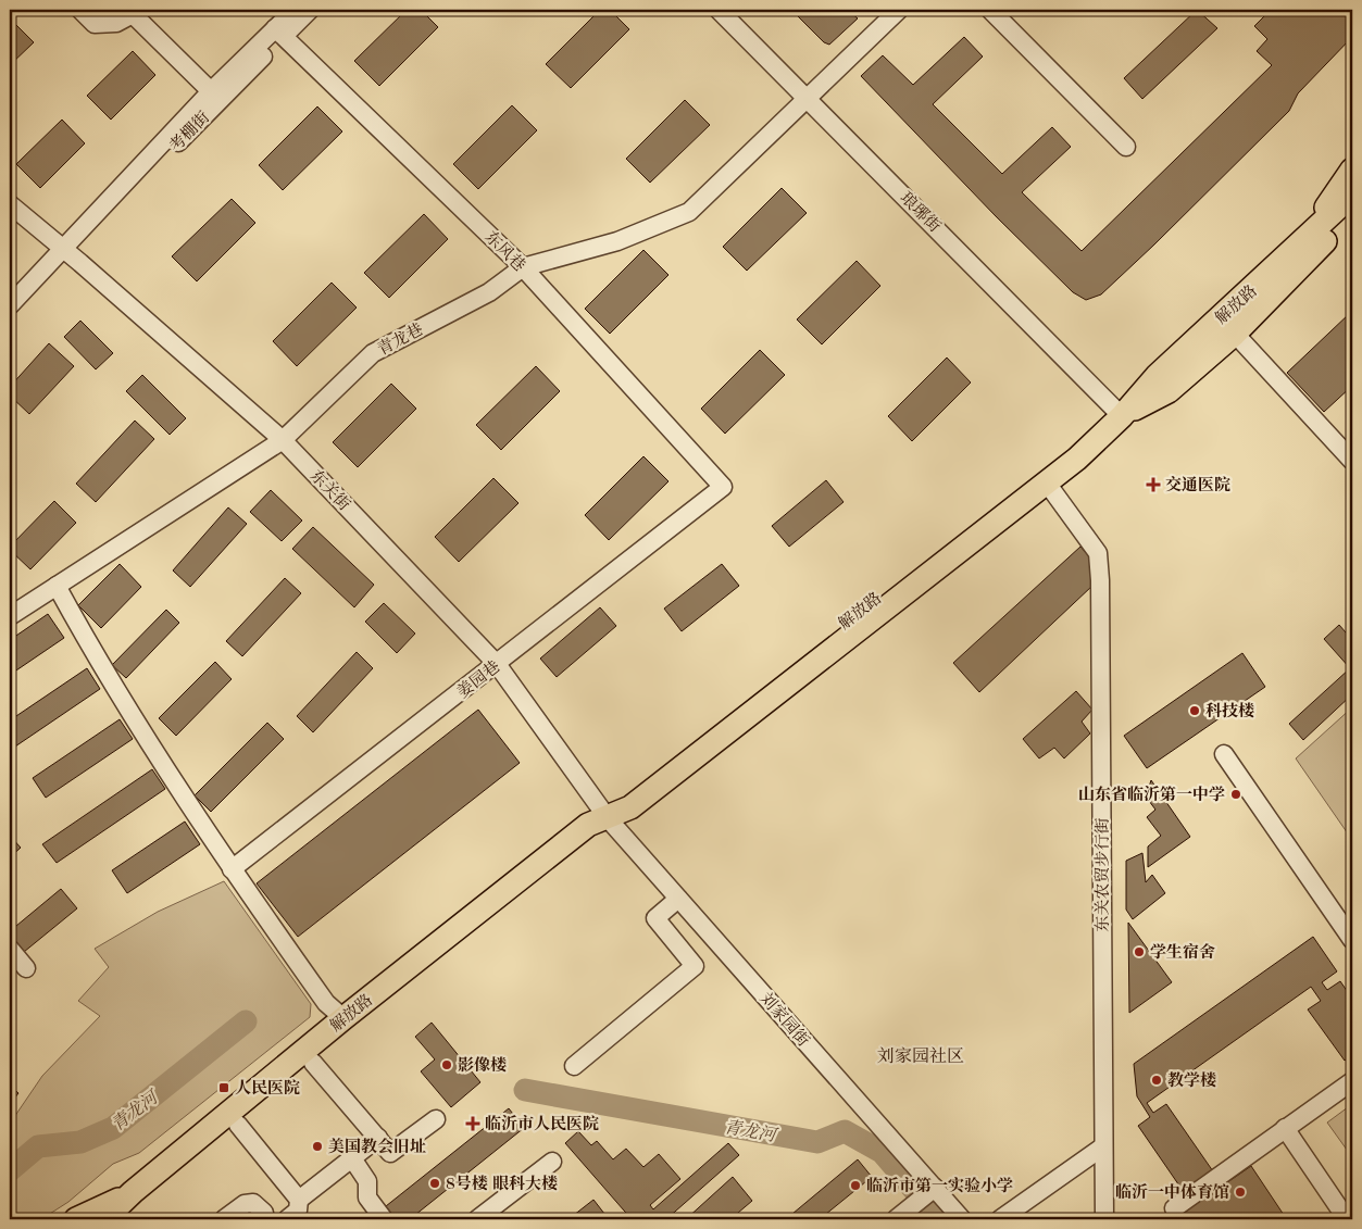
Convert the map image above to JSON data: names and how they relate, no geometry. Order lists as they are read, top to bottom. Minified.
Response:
{"streets":{"main road":["解放路"],"street":["考棚街","琅琊街","东风巷","青龙巷","东关街","姜园巷","东关农贸步行街","刘家园街"]},"crossings":[["考棚街","东风巷"],["考棚街","东关街"],["琅琊街","解放路"],["琅琊街","青龙巷"],["东风巷","青龙巷"],["东风巷","姜园巷"],["解放路","东关街"],["解放路","东关农贸步行街"],["解放路","刘家园街"],["青龙巷","东关街"],["东关街","姜园巷"],["东关街","刘家园街"]],"districts":["刘家园社区"],"water":["青龙河"],"places":{"health":["交通医院","临沂市人民医院"],"other":["科技楼","山东省临沂第一中学","学生宿舍","影像楼","教学楼","美国教会旧址","8号楼 眼科大楼","临沂市第一实验小学","临沂一中体育馆"],"transit":["人民医院"]}}
